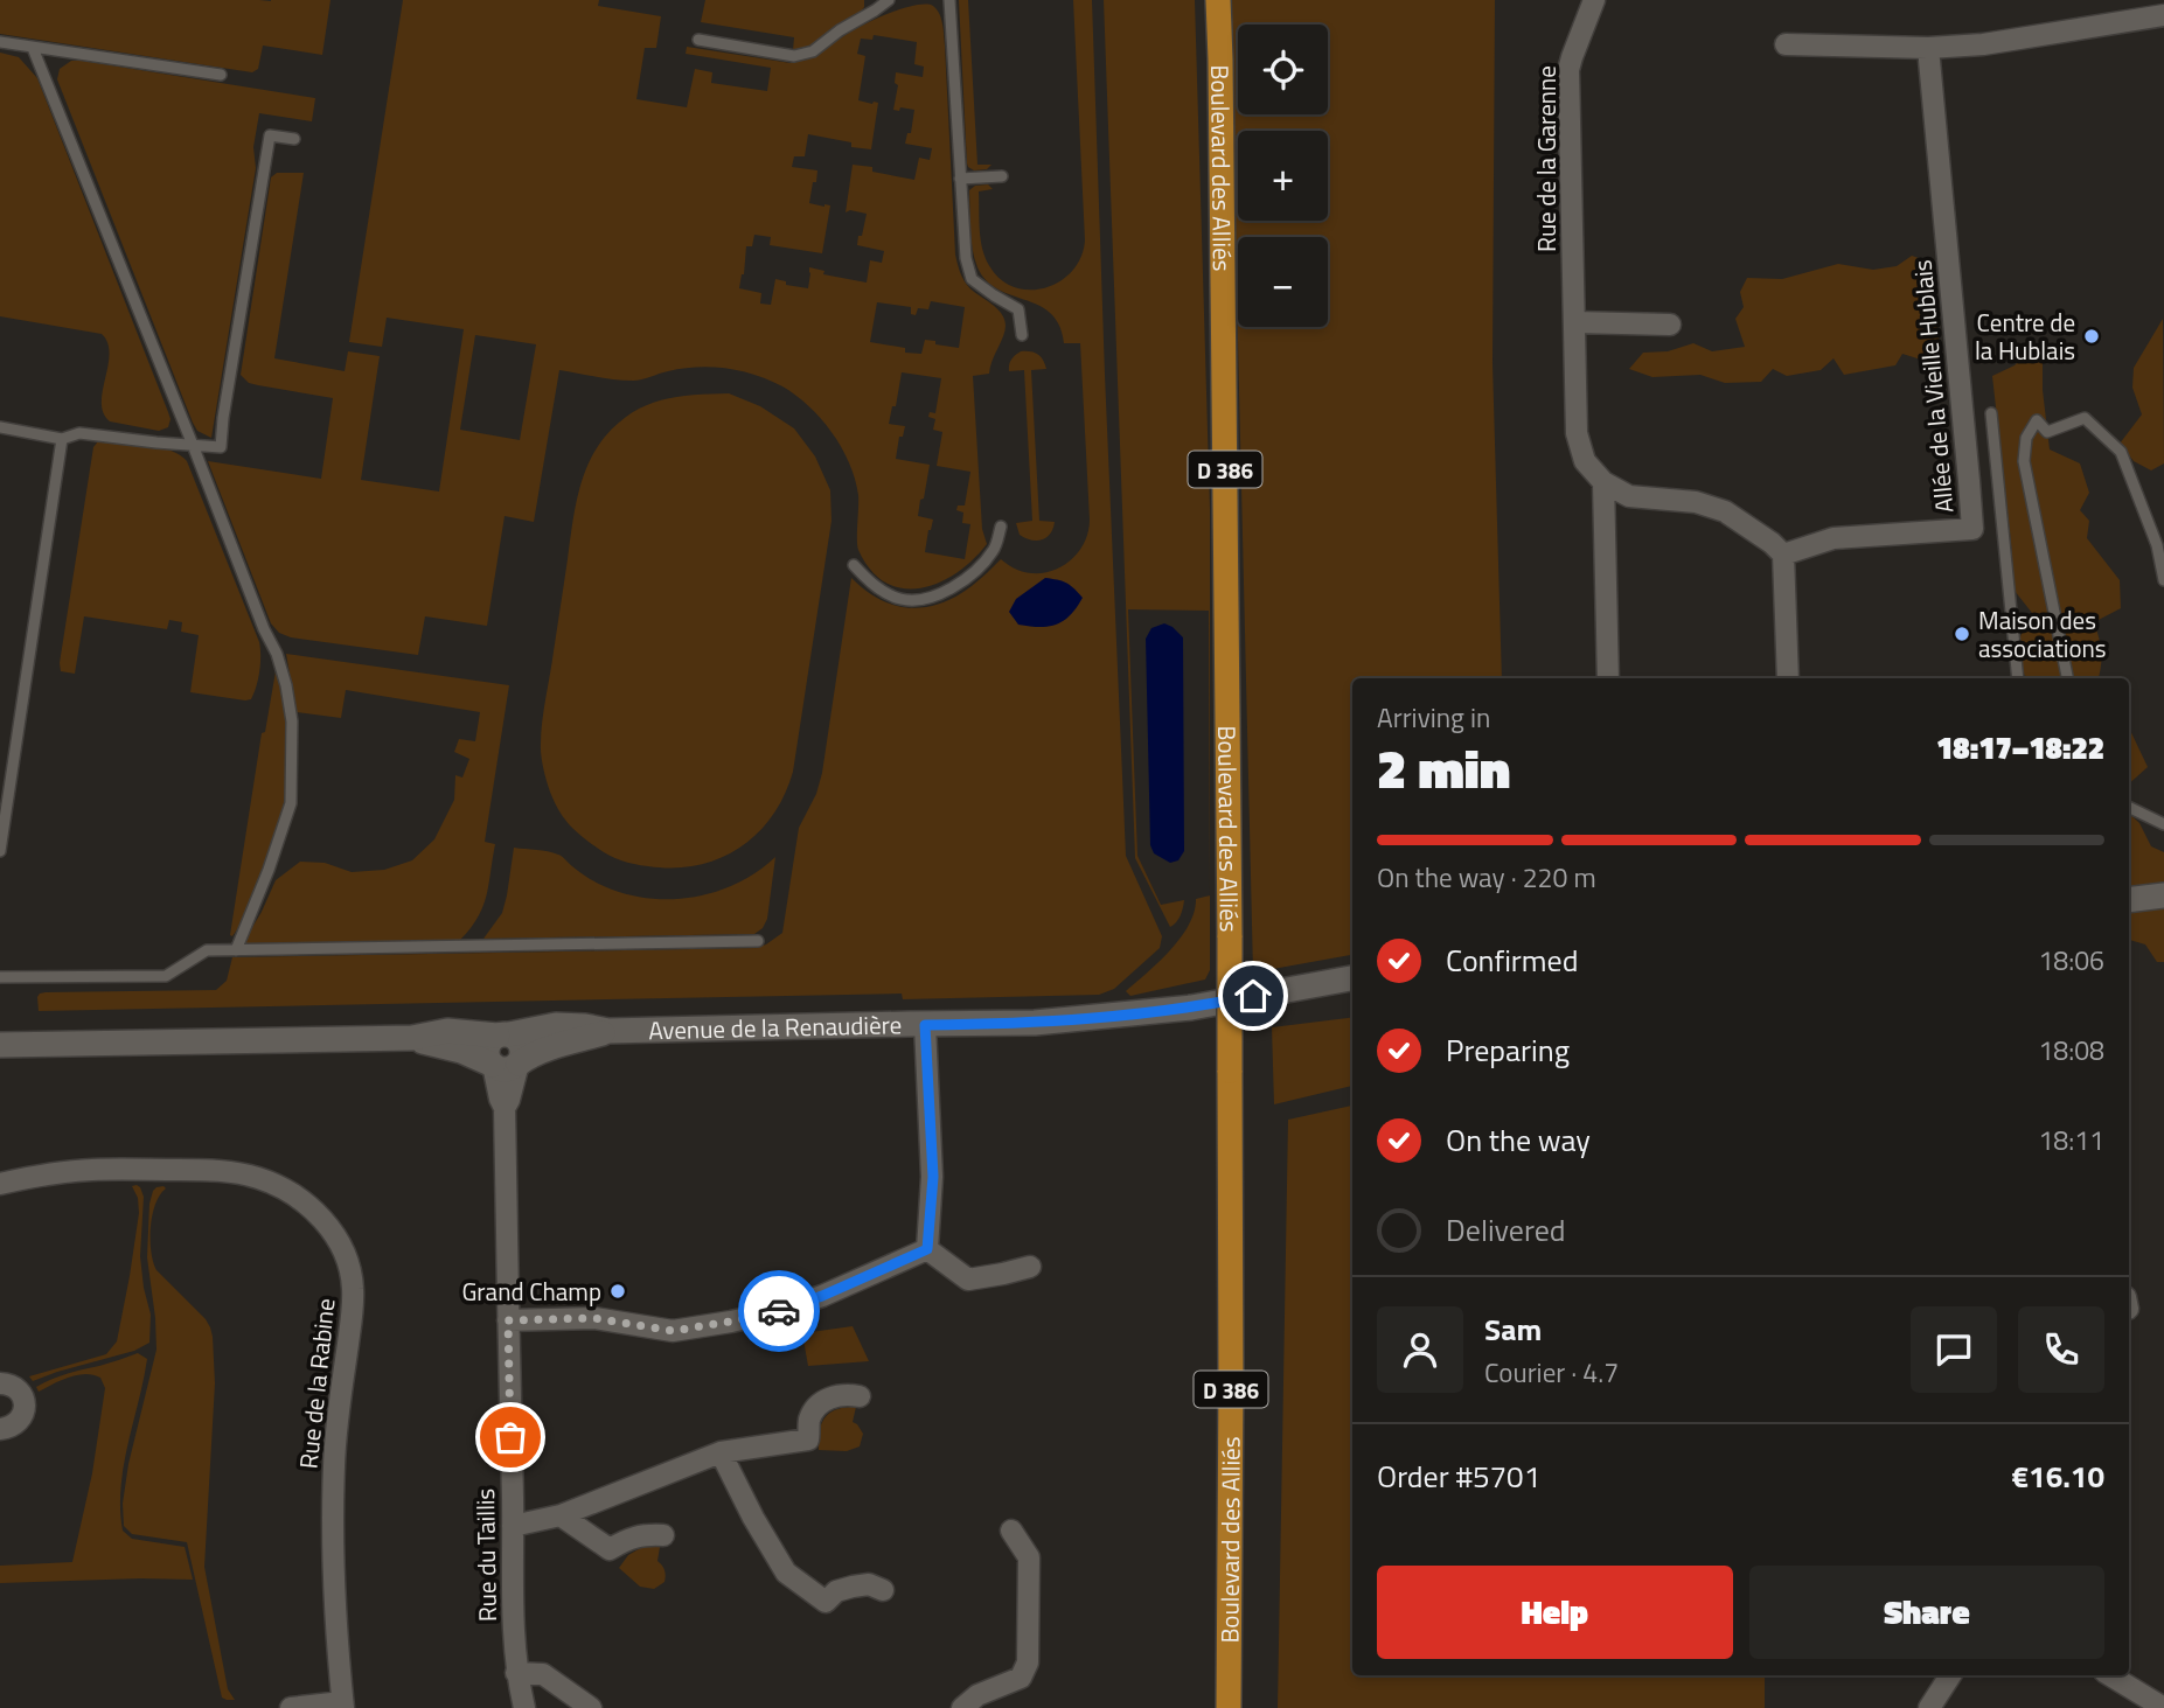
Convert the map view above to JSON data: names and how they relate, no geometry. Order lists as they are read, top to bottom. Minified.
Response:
{"streets":{"main road":["Boulevard des Alliés","D 386"],"street":["Rue de la Garenne","Allée de la Vieille Hublais","Avenue de la Renaudière","Rue de la Rabine","Rue du Taillis"]},"crossings":[["Avenue de la Renaudière","Rue du Taillis"]],"places":["Centre de la Hublais","Maison des associations","Grand Champ"],"page":{"map_buttons":["+","−"],"heading":["2 min","Arriving in","18:17–18:22"],"panel":["Sam","Courier · 4.7","Order #5701","€16.10"],"bar":"On the way · 220 m","list":[["Confirmed","18:06"],["Preparing","18:08"],["On the way","18:11"],"Delivered"],"buttons":["Help","Share"]}}
